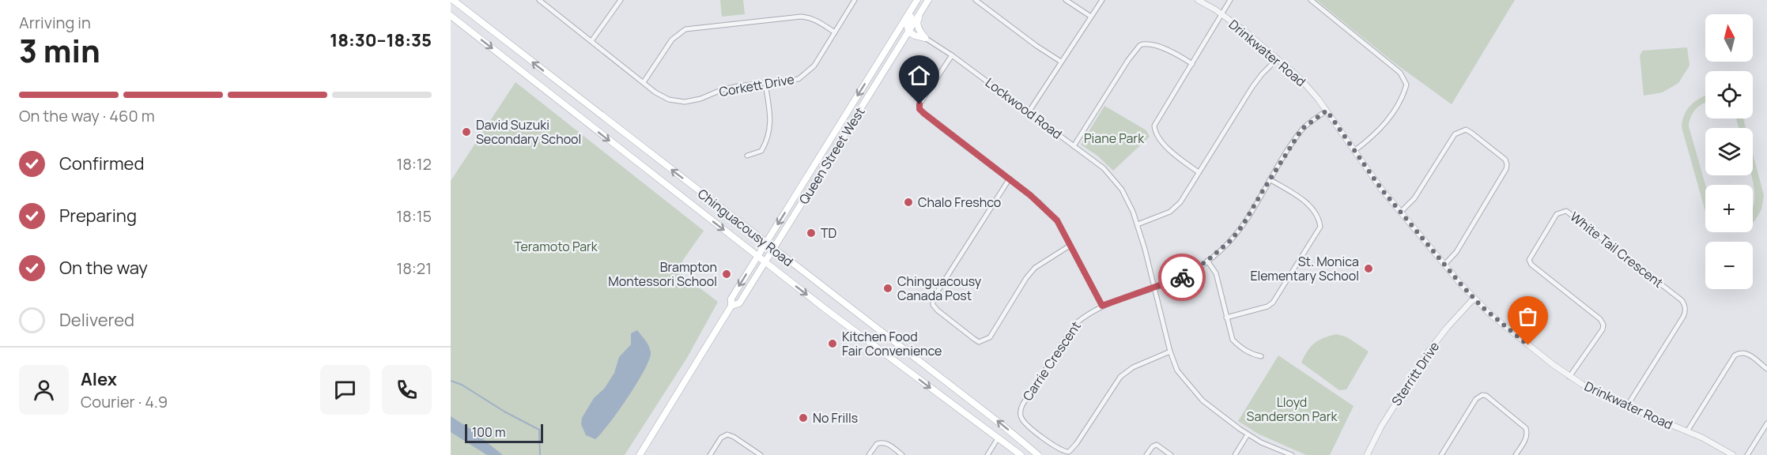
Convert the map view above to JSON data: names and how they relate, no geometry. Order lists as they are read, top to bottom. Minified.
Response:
{"streets":{"main road":["Queen Street West","Chinguacousy Road"],"street":["Drinkwater Road","Corkett Drive","Lockwood Road","White Tail Crescent","Carrie Crescent","Sterritt Drive"]},"crossings":[["Drinkwater Road","White Tail Crescent"],["Drinkwater Road","Carrie Crescent"],["Drinkwater Road","Sterritt Drive"],["Lockwood Road","Carrie Crescent"],["Queen Street West","Chinguacousy Road"]],"parks":["Piane Park","Teramoto Park","Lloyd Sanderson Park"],"places":["David Suzuki Secondary School","Chalo Freshco","TD","St. Monica Elementary School","Brampton Montessori School","Chinguacousy Canada Post","Kitchen Food Fair Convenience","No Frills"],"scale_bar":"100 m","north":"top","page":{"heading":["3 min","Arriving in","18:30–18:35"],"panel":["Alex","Courier · 4.9"],"map_buttons":["+","−"],"bar":"On the way · 460 m","list":[["Confirmed","18:12"],["Preparing","18:15"],["On the way","18:21"],"Delivered"],"scale":"100 m"}}
